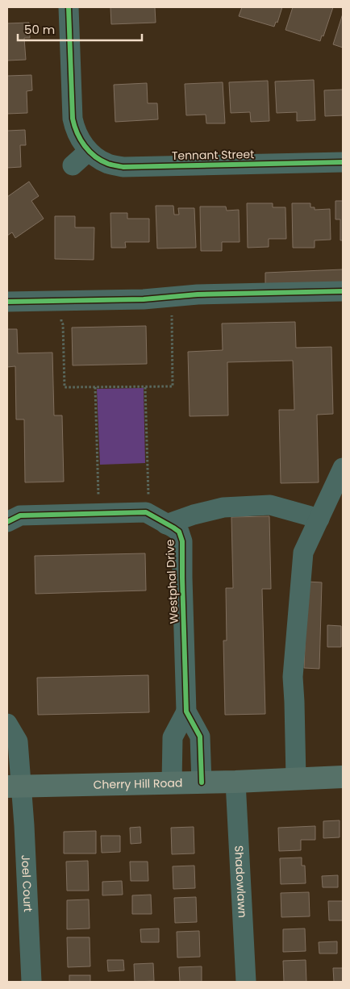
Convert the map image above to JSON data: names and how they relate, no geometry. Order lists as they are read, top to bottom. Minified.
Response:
{"streets":{"main road":["Cherry Hill Road"],"street":["Tennant Street","Westphal Drive","Shadowlawn","Joel Court"]},"crossings":[["Westphal Drive","Cherry Hill Road"],["Cherry Hill Road","Shadowlawn"],["Cherry Hill Road","Joel Court"]],"scale_bar":"50 m"}
